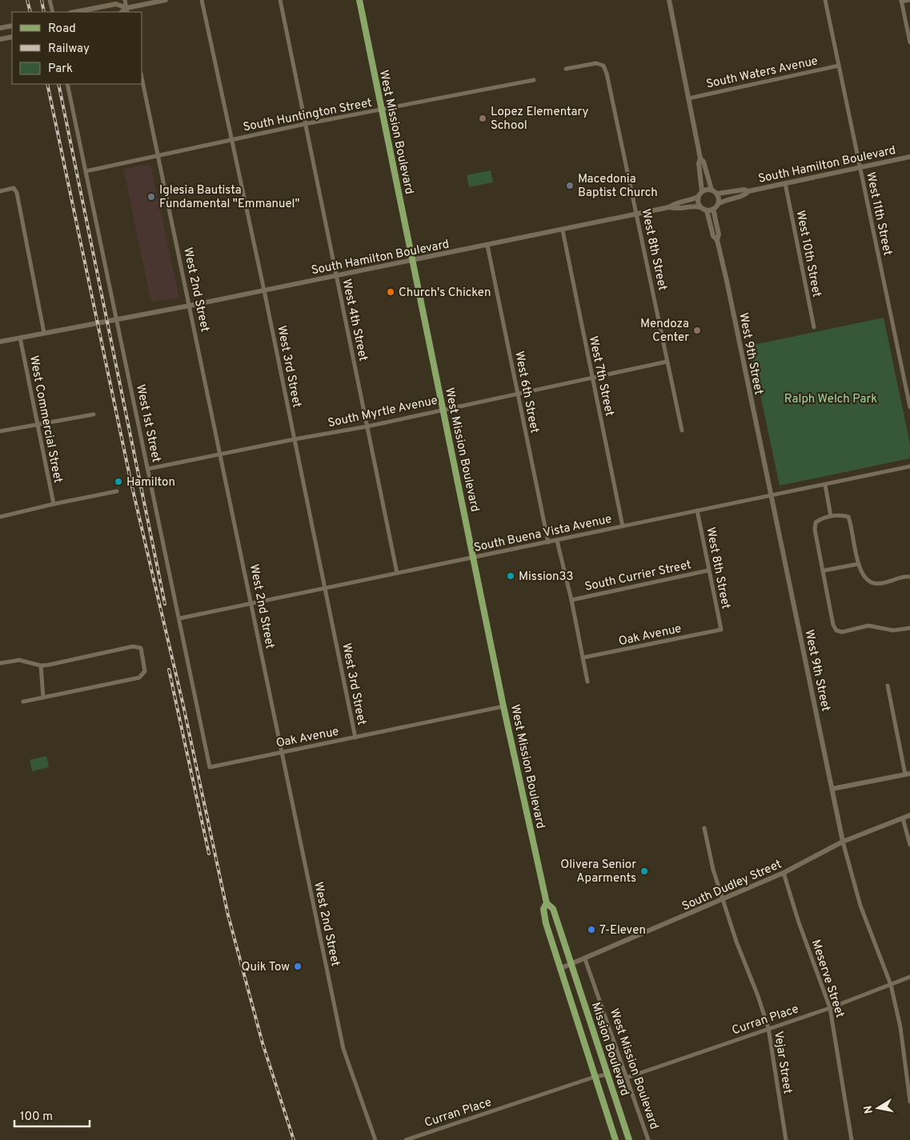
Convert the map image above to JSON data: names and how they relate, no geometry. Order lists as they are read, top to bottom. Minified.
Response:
{"streets":{"main road":["West Mission Boulevard","Mission Boulevard"],"street":["South Waters Avenue","South Huntington Street","South Hamilton Boulevard","West 11th Street","West 8th Street","West 10th Street","West 2nd Street","West 4th Street","West 9th Street","West 3rd Street","West 7th Street","West 6th Street","South Myrtle Avenue","West Commercial Street","West 1st Street","South Buena Vista Avenue","South Currier Street","Oak Avenue","South Dudley Street","Meserve Street","Curran Place","Vejar Street"]},"crossings":[["South Waters Avenue","West 11th Street"],["South Huntington Street","West Mission Boulevard"],["South Huntington Street","West 2nd Street"],["South Huntington Street","West 4th Street"],["South Huntington Street","West 3rd Street"],["South Huntington Street","West 1st Street"],["West Mission Boulevard","South Hamilton Boulevard"],["West Mission Boulevard","South Myrtle Avenue"],["West Mission Boulevard","South Buena Vista Avenue"],["West Mission Boulevard","Oak Avenue"],["West Mission Boulevard","South Dudley Street"],["West Mission Boulevard","Curran Place"],["West Mission Boulevard","Mission Boulevard"],["South Hamilton Boulevard","West 11th Street"],["South Hamilton Boulevard","West 8th Street"],["South Hamilton Boulevard","West 10th Street"],["South Hamilton Boulevard","West 2nd Street"],["South Hamilton Boulevard","West 4th Street"],["South Hamilton Boulevard","West 9th Street"],["South Hamilton Boulevard","West 3rd Street"],["South Hamilton Boulevard","West 7th Street"],["South Hamilton Boulevard","West 6th Street"],["South Hamilton Boulevard","West Commercial Street"],["South Hamilton Boulevard","West 1st Street"],["West 8th Street","South Myrtle Avenue"],["West 8th Street","South Buena Vista Avenue"],["West 8th Street","South Currier Street"],["West 8th Street","Oak Avenue"],["West 2nd Street","South Myrtle Avenue"],["West 2nd Street","South Buena Vista Avenue"],["West 2nd Street","Oak Avenue"],["West 4th Street","South Myrtle Avenue"],["West 4th Street","South Buena Vista Avenue"],["West 9th Street","South Buena Vista Avenue"],["West 9th Street","South Dudley Street"],["West 9th Street","Curran Place"],["West 3rd Street","South Myrtle Avenue"],["West 3rd Street","South Buena Vista Avenue"],["West 3rd Street","Oak Avenue"],["West 7th Street","South Myrtle Avenue"],["West 7th Street","South Buena Vista Avenue"],["West 6th Street","South Myrtle Avenue"],["West 6th Street","South Buena Vista Avenue"],["South Myrtle Avenue","West 1st Street"],["West 1st Street","South Buena Vista Avenue"],["West 1st Street","Oak Avenue"],["South Dudley Street","Meserve Street"],["South Dudley Street","Mission Boulevard"],["South Dudley Street","Vejar Street"],["Meserve Street","Curran Place"],["Curran Place","Mission Boulevard"],["Curran Place","Vejar Street"]],"parks":["Ralph Welch Park"],"places":["Lopez Elementary School","Macedonia Baptist Church","Iglesia Bautista Fundamental \"Emmanuel\"","Church's Chicken","Mendoza Center","Hamilton","Mission33","Olivera Senior Aparments","7-Eleven","Quik Tow"],"legend":["Road","Railway","Park"],"scale_bar":"100 m","north":"left"}
